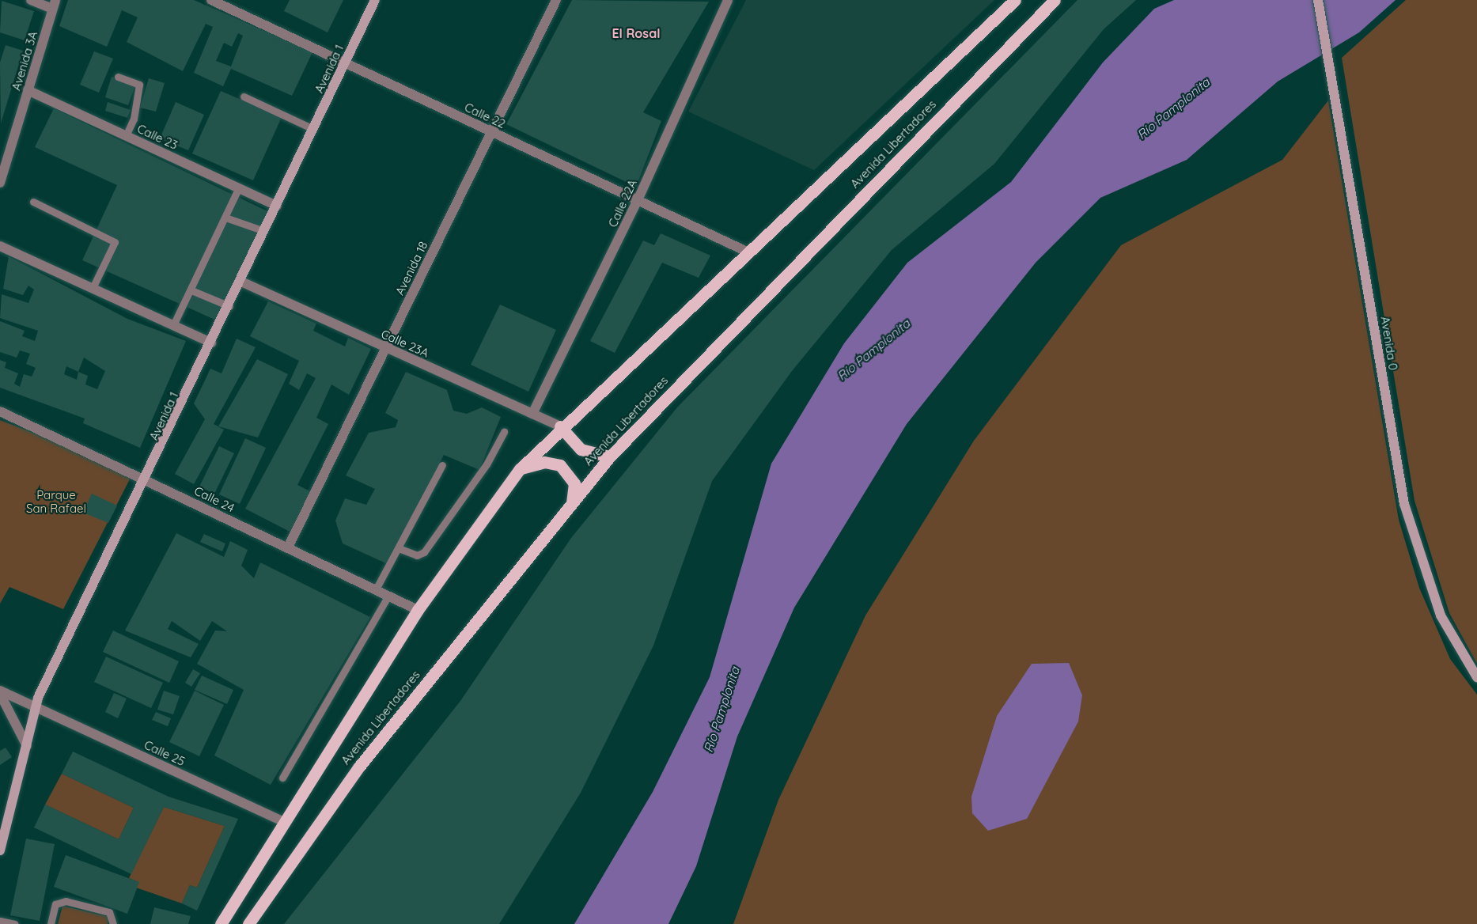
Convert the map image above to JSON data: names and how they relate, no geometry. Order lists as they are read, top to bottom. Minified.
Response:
{"streets":{"main road":["Avenida Libertadores"],"street":["Avenida 3A","Avenida 1","Calle 22","Calle 23","Calle 22A","Avenida 18","Calle 23A","Avenida 0","Calle 24","Calle 25"]},"crossings":[["Avenida 3A","Calle 23"],["Avenida 1","Calle 22"],["Avenida 1","Calle 23"],["Avenida 1","Calle 23A"],["Avenida 1","Calle 24"],["Avenida 1","Calle 25"],["Calle 22","Avenida Libertadores"],["Calle 22","Calle 22A"],["Calle 22","Avenida 18"],["Avenida Libertadores","Calle 23A"],["Avenida Libertadores","Calle 24"],["Avenida Libertadores","Calle 25"],["Calle 22A","Calle 23A"],["Avenida 18","Calle 23A"],["Avenida 18","Calle 24"]],"districts":["El Rosal"],"water":["Río Pamplonita"],"parks":["Parque San Rafael"]}
